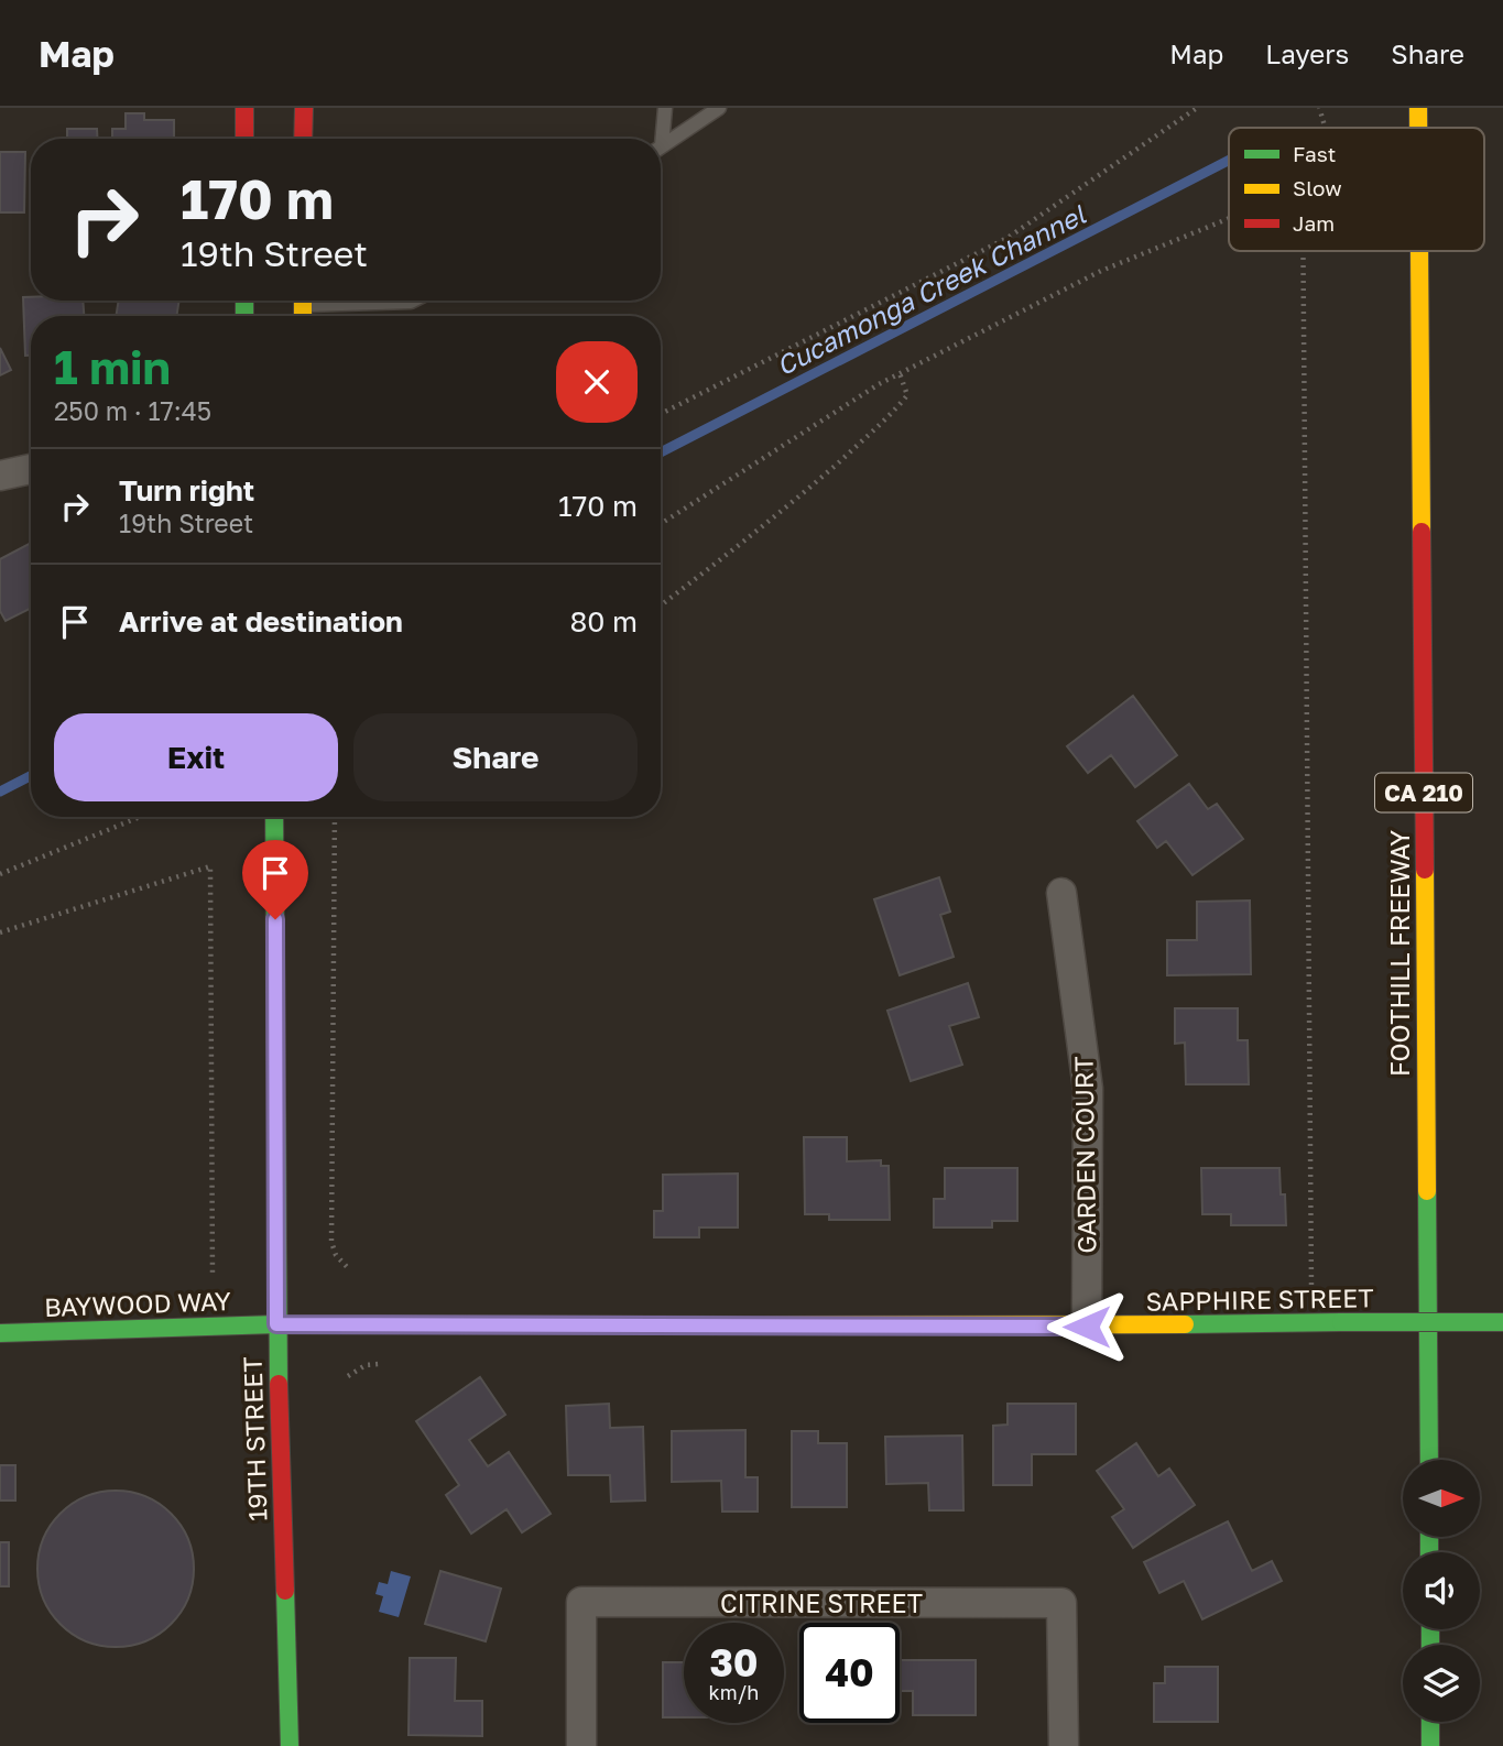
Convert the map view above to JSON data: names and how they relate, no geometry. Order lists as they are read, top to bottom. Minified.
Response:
{"streets":{"main road":["CA 210","FOOTHILL FREEWAY","SAPPHIRE STREET","BAYWOOD WAY","19TH STREET"],"street":["GARDEN COURT","CITRINE STREET"]},"crossings":[["GARDEN COURT","SAPPHIRE STREET"],["SAPPHIRE STREET","BAYWOOD WAY"],["SAPPHIRE STREET","19TH STREET"],["BAYWOOD WAY","19TH STREET"]],"water":["Cucamonga Creek Channel"],"legend":["Fast","Slow","Jam"],"north":"right","page":{"header":"Map","nav":["Map","Layers","Share"],"turn":["170 m","19th Street"],"heading":["1 min","250 m · 17:45"],"list":[{"name":"Turn right","note":"19th Street","value":"170 m"},{"name":"Arrive at destination","value":"80 m"}],"buttons":["Exit","Share"],"speed":"30 km/h","limit":"40"}}
